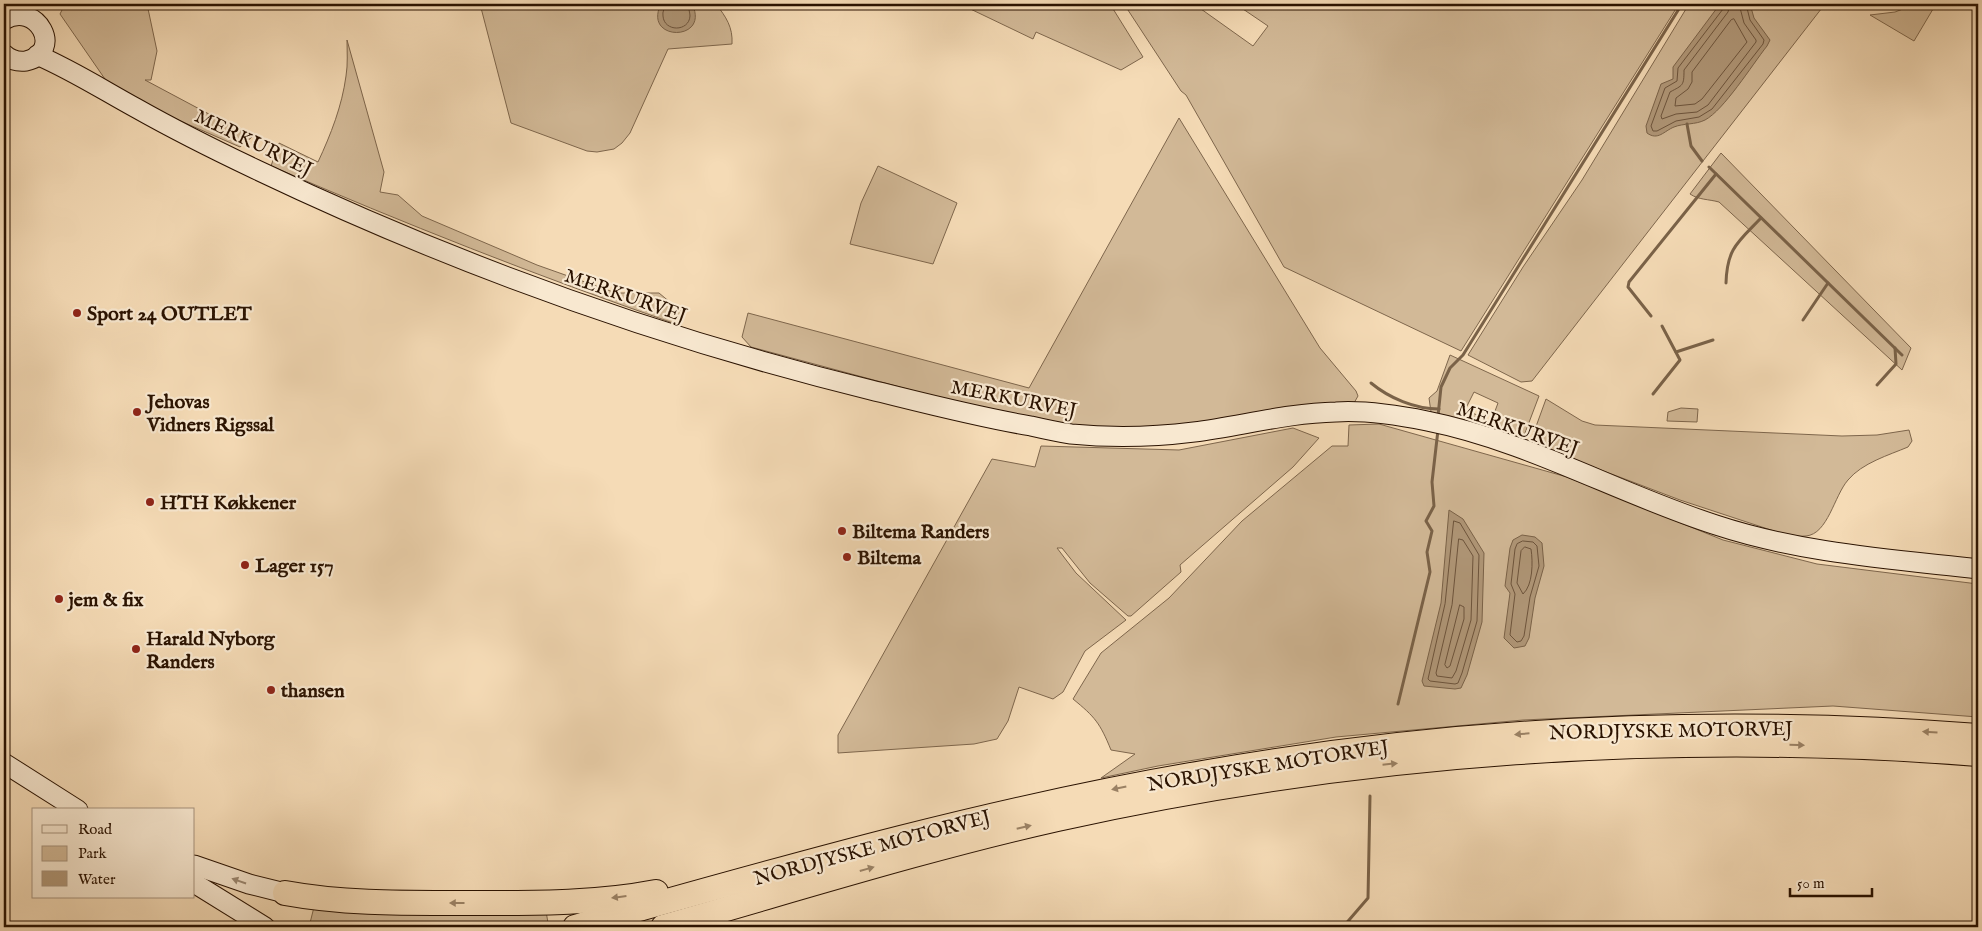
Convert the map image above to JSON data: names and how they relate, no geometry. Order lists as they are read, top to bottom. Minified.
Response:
{"streets":{"highway":["NORDJYSKE MOTORVEJ"],"street":["MERKURVEJ"]},"places":["Sport 24 OUTLET","Jehovas Vidners Rigssal","HTH Køkkener","Biltema Randers","Biltema","Lager 157","jem & fix","Harald Nyborg Randers","thansen"],"legend":["Road","Park","Water"],"scale_bar":"50 m"}
